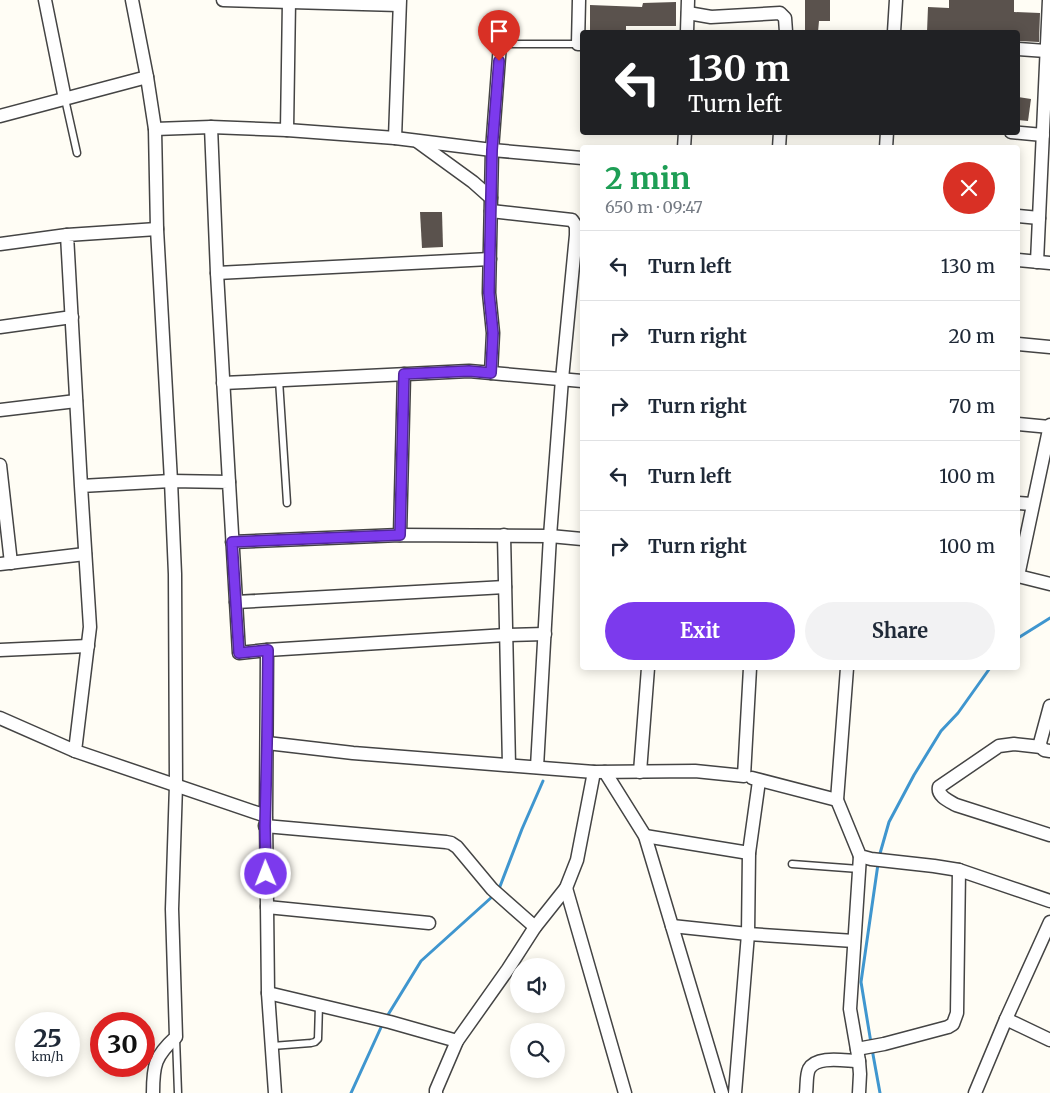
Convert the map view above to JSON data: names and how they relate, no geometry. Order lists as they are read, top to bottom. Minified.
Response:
{"page":{"turn":["130 m","Turn left"],"heading":["2 min","650 m · 09:47"],"list":[{"name":"Turn left","value":"130 m"},{"name":"Turn right","value":"20 m"},{"name":"Turn right","value":"70 m"},{"name":"Turn left","value":"100 m"},{"name":"Turn right","value":"100 m"}],"buttons":["Exit","Share"],"speed":"25 km/h","limit":"30"}}
